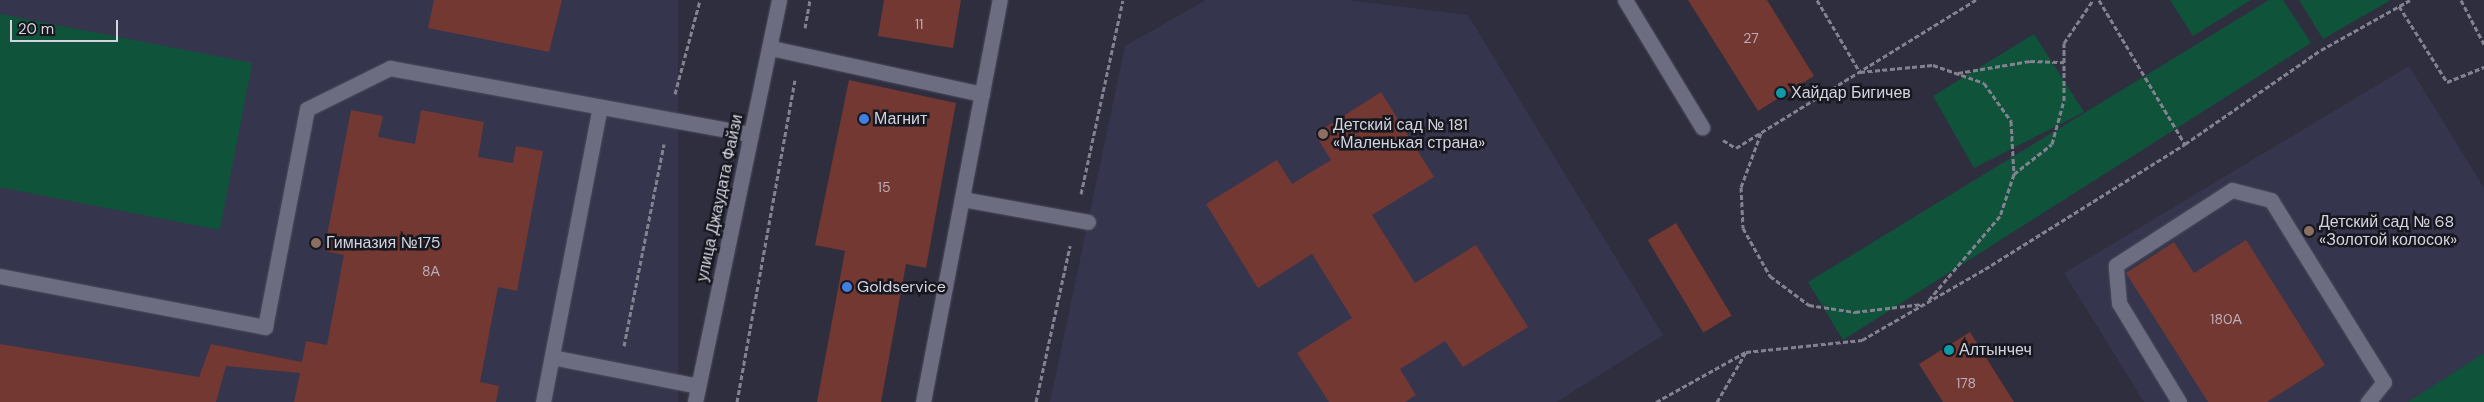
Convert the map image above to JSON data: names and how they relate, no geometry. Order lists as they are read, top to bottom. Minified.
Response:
{"streets":{"street":["улица Джаудата Файзи"]},"places":["Хайдар Бигичев","Магнит","Детский сад № 181 «Маленькая страна»","Детский сад № 68 «Золотой колосок»","Гимназия №175","Goldservice","Алтынчеч"],"house_numbers":["11","27","15","8А","180А","178"],"scale_bar":"20 m"}
